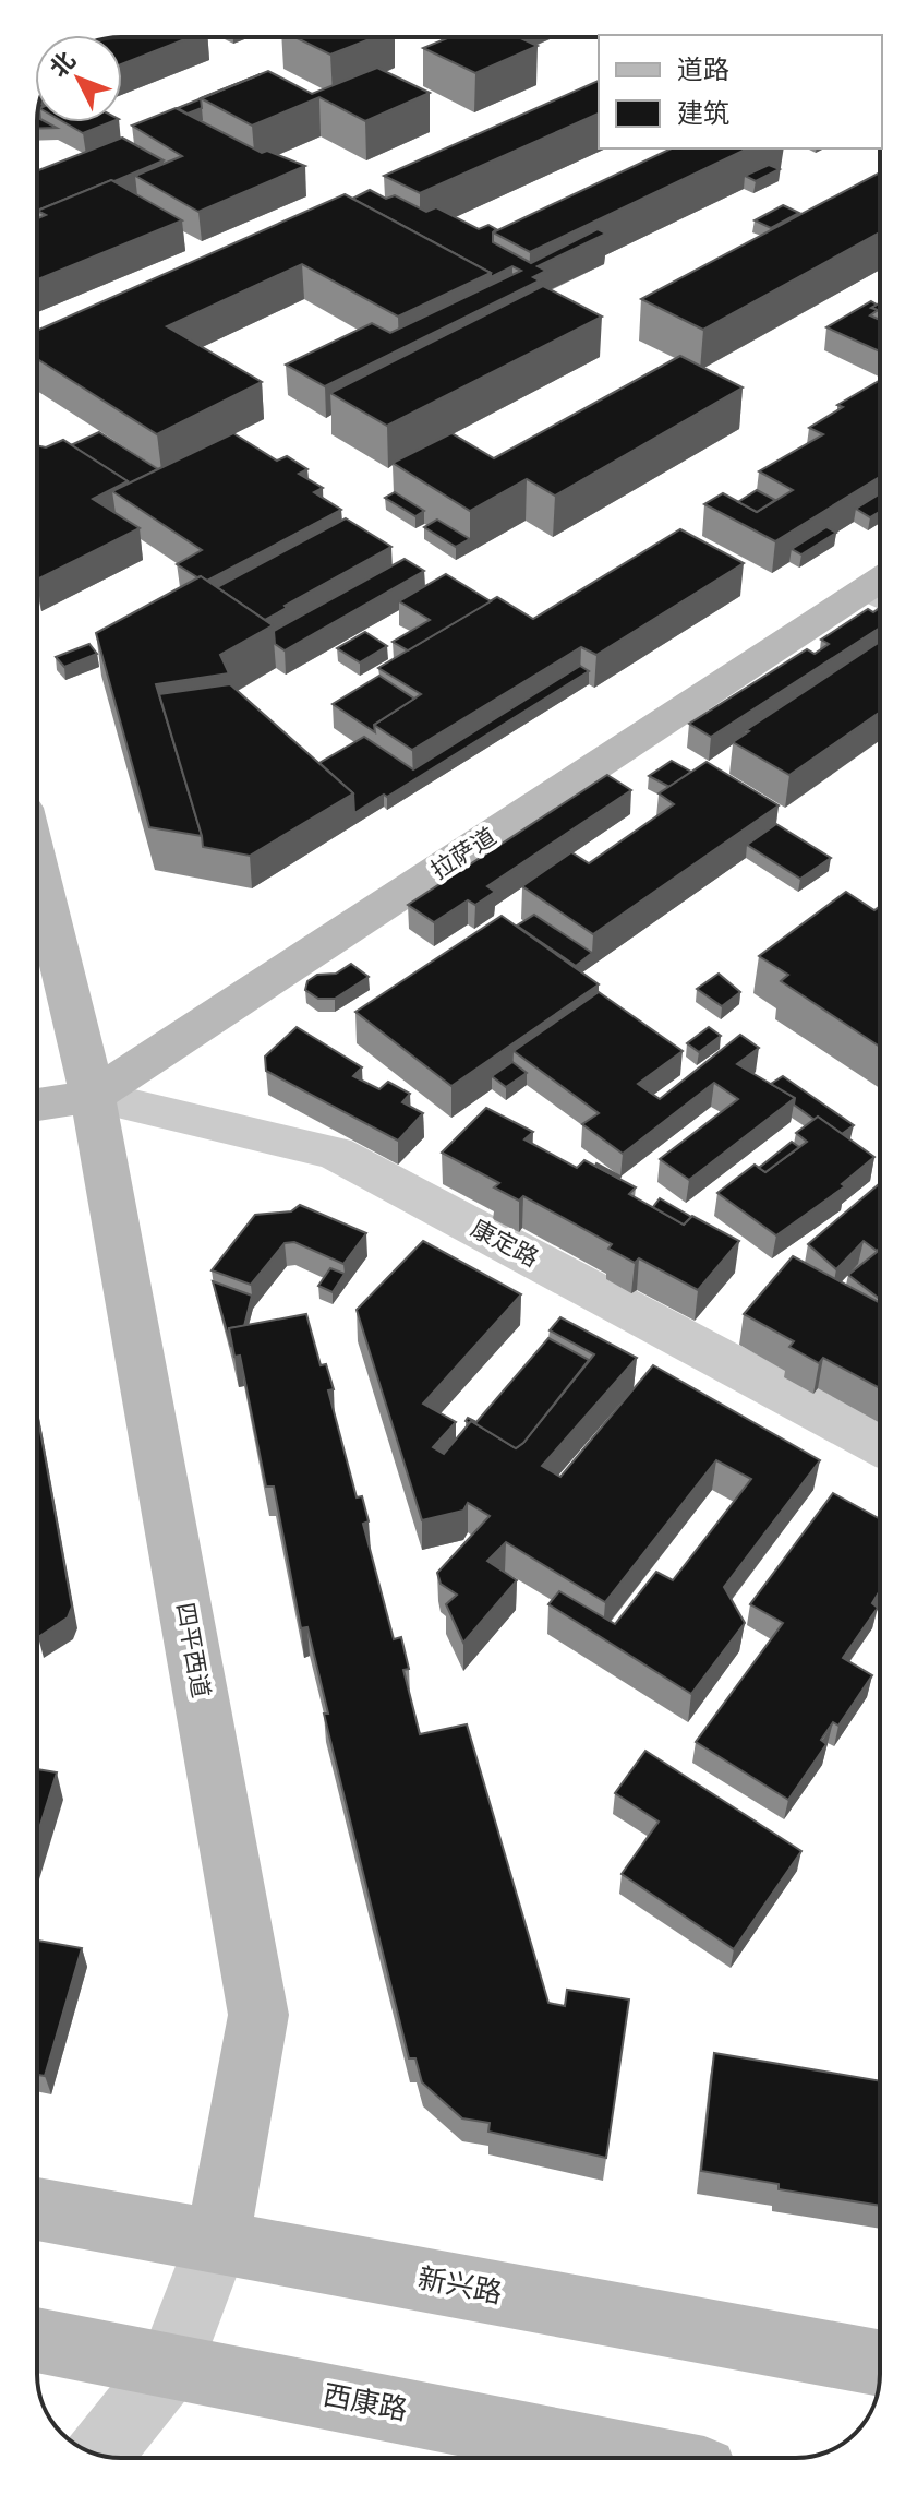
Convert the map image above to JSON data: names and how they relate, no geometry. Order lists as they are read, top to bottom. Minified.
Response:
{"streets":{"street":["拉萨道","康定路","四平西道","新兴路","西康路"]},"crossings":[["拉萨道","康定路"],["拉萨道","四平西道"],["康定路","四平西道"],["四平西道","新兴路"],["四平西道","西康路"]],"legend":["道路","建筑"],"north":"top left"}
